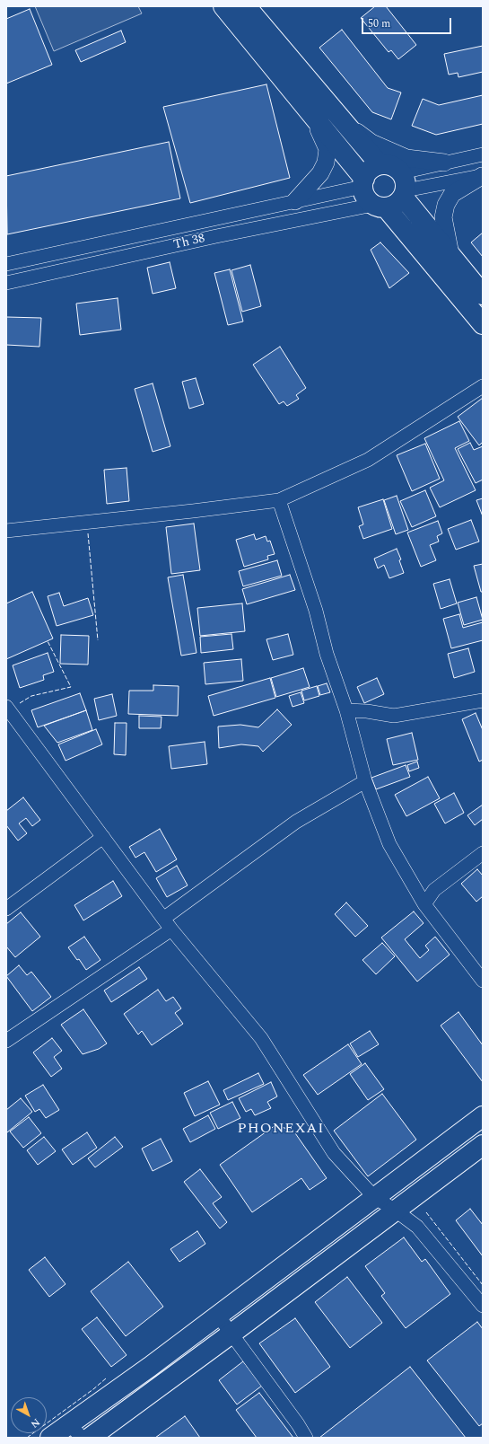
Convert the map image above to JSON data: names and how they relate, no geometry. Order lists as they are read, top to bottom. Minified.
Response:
{"streets":{"street":["Th 38"]},"districts":["PHONEXAI"],"scale_bar":"50 m","north":"bottom right"}
